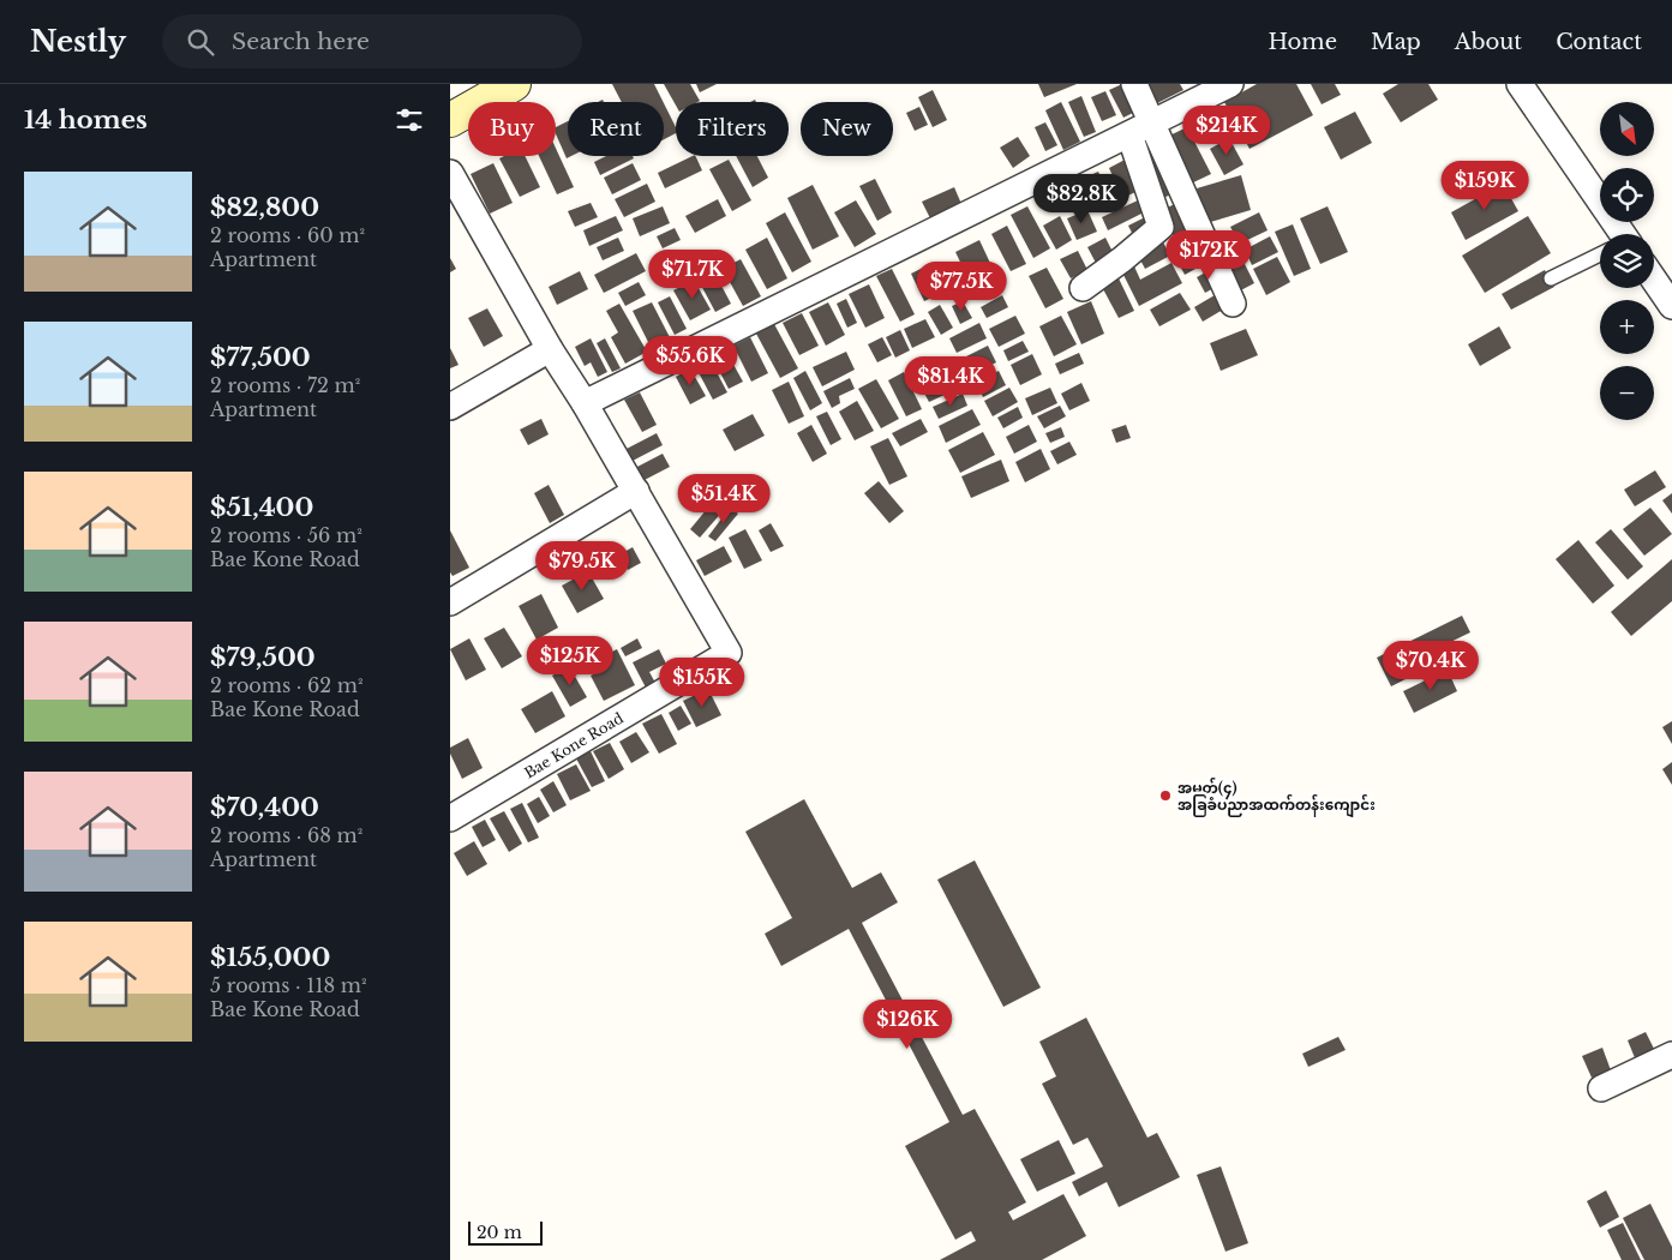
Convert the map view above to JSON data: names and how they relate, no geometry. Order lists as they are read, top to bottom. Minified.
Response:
{"streets":{"street":["Bae Kone Road"]},"places":["အမှတ်(၄) အခြခံပညာအထက်တန်းကျောင်း"],"scale_bar":"20 m","north":"bottom right","page":{"header":"Nestly","search":"Search here","nav":["Home","Map","About","Contact"],"heading":"14 homes","map_buttons":["+","−"],"chip":["Buy","Rent","Filters","New"],"price":["$214K","$159K","$82.8K","$172K","$71.7K","$77.5K","$55.6K","$81.4K","$51.4K","$79.5K","$125K","$70.4K","$155K","$126K"],"list":[{"name":"$82,800","note":"2 rooms · 60 m² · Apartment"},{"name":"$77,500","note":"2 rooms · 72 m² · Apartment"},{"name":"$51,400","note":"2 rooms · 56 m² · Bae Kone Road"},{"name":"$79,500","note":"2 rooms · 62 m² · Bae Kone Road"},{"name":"$70,400","note":"2 rooms · 68 m² · Apartment"},{"name":"$155,000","note":"5 rooms · 118 m² · Bae Kone Road"}],"scale":"20 m"}}
